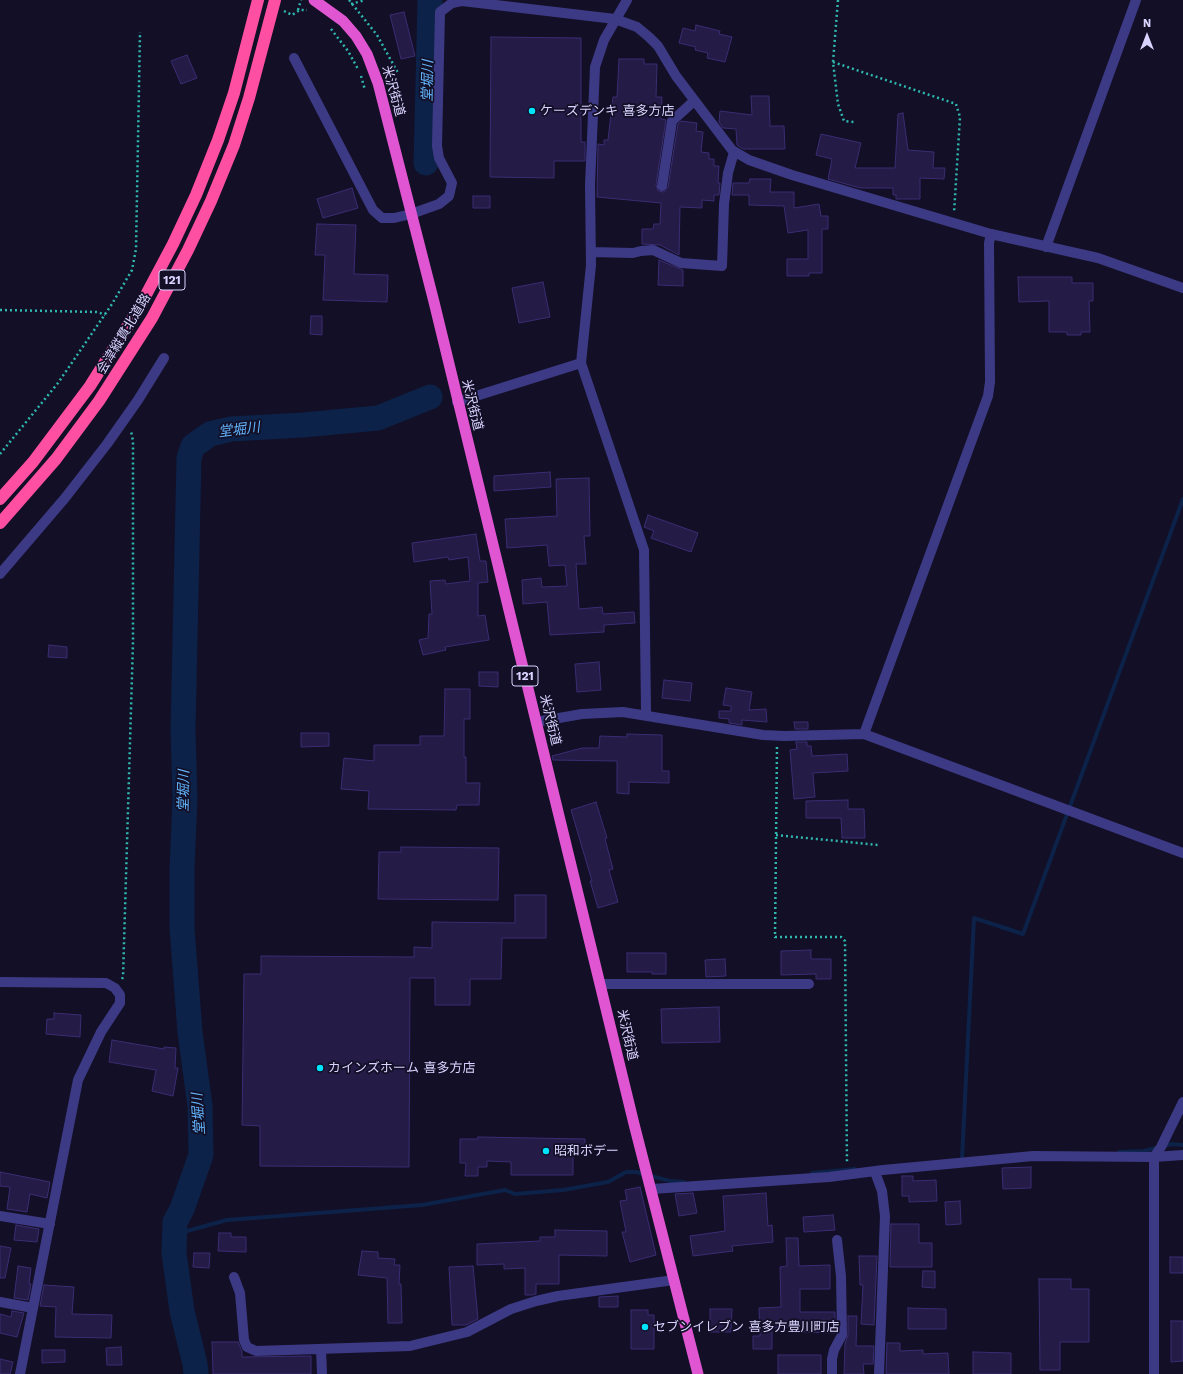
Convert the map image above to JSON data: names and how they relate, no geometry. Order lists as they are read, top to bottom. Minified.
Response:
{"streets":{"highway":["米沢街道","121","会津縦貫北道路"]},"water":["堂堀川"],"places":["ケーズデンキ 喜多方店","カインズホーム 喜多方店","昭和ボデー","セブンイレブン 喜多方豊川町店"],"north":"top"}
